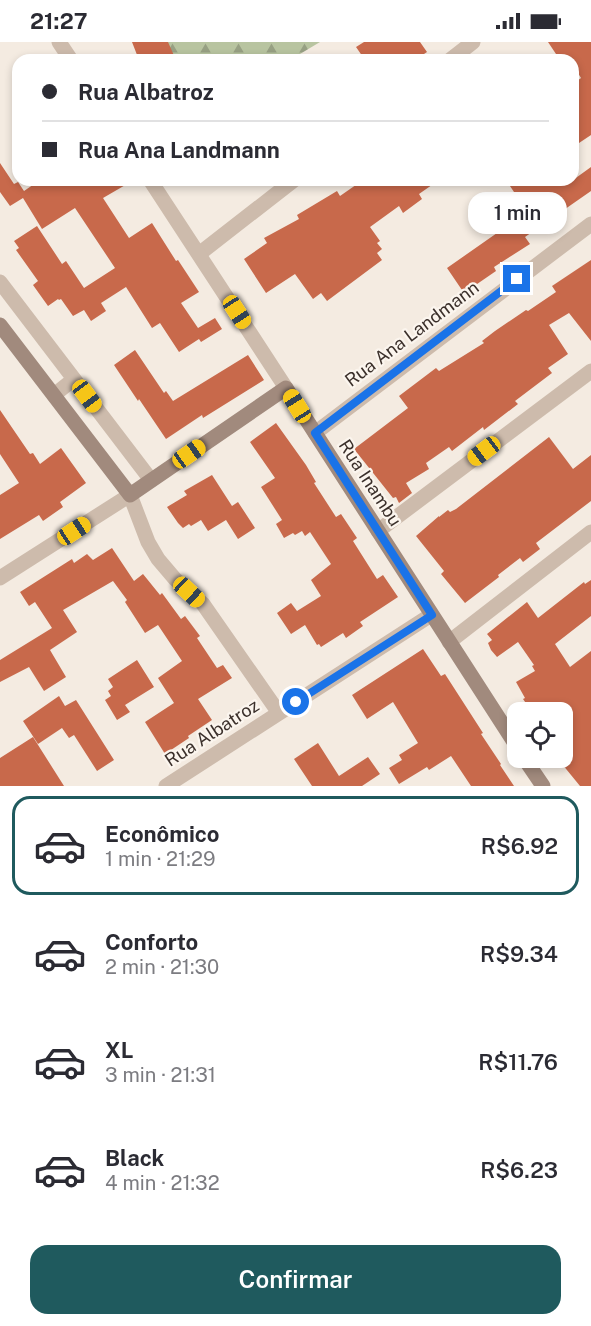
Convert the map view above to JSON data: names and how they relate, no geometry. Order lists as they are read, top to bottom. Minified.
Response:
{"streets":{"main road":["Rua Inambu"],"street":["Rua Ana Landmann","Rua Albatroz"]},"crossings":[["Rua Ana Landmann","Rua Inambu"],["Rua Inambu","Rua Albatroz"]],"page":{"status":"21:27","banner":["Rua Albatroz","Rua Ana Landmann"],"bubble":"1 min","list":[{"name":"Econômico","note":"1 min · 21:29","value":"R$6.92"},{"name":"Conforto","note":"2 min · 21:30","value":"R$9.34"},{"name":"XL","note":"3 min · 21:31","value":"R$11.76"},{"name":"Black","note":"4 min · 21:32","value":"R$6.23"}],"buttons":"Confirmar"}}
